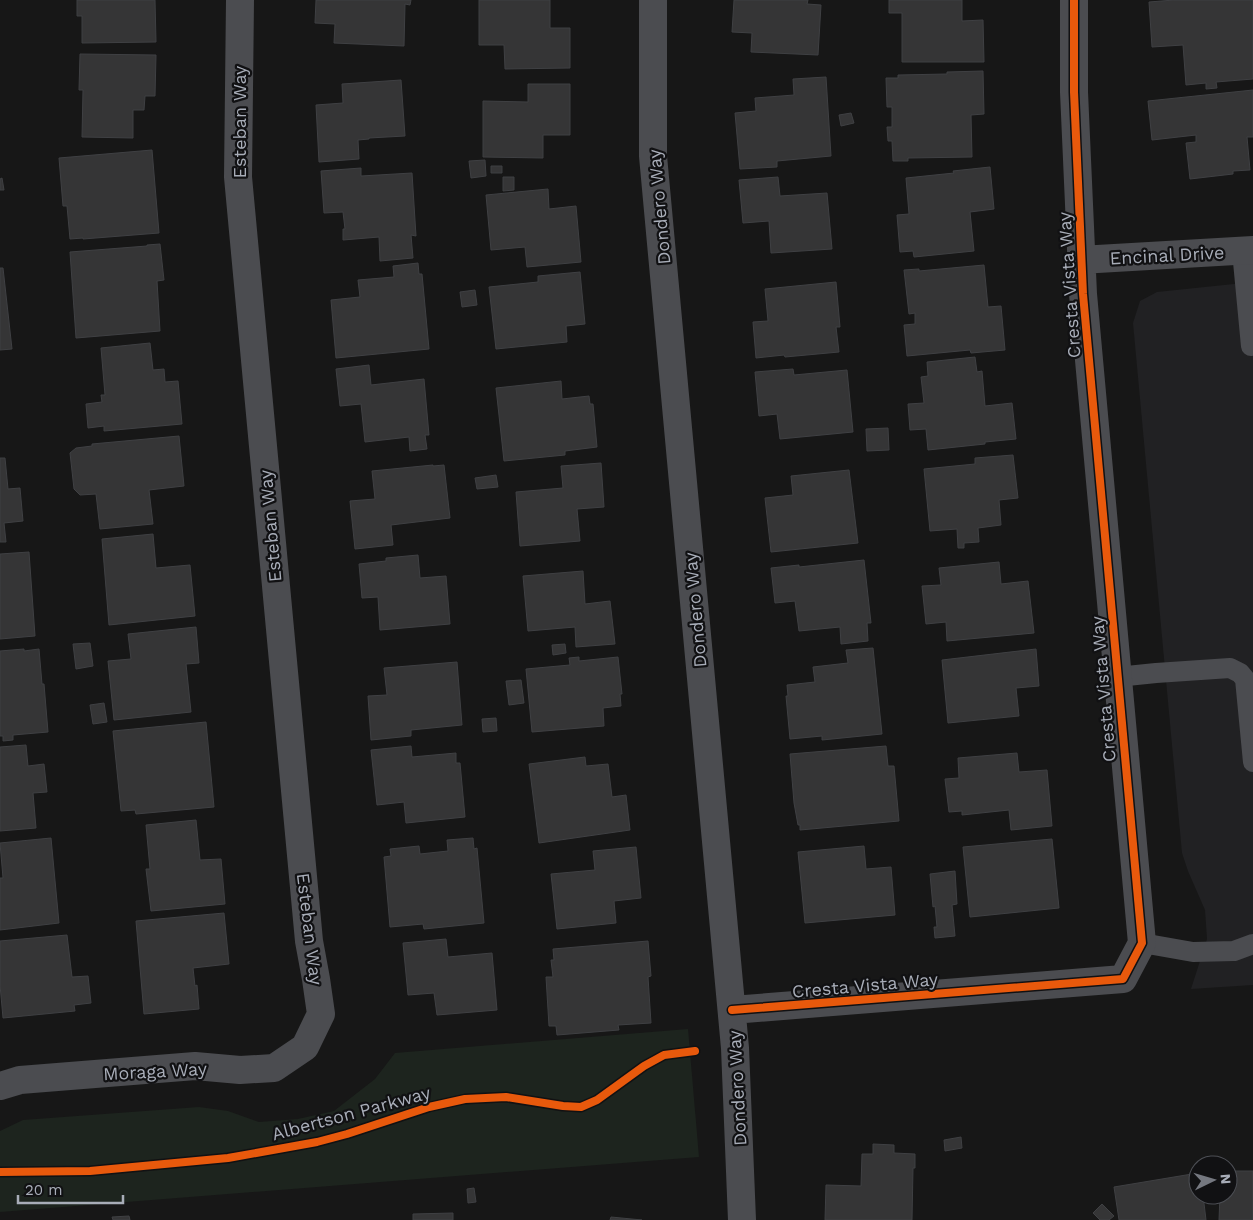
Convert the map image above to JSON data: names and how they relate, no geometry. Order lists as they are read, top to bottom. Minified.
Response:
{"streets":{"street":["Esteban Way","Dondero Way","Encinal Drive","Cresta Vista Way","Moraga Way"],"cycle path":["Albertson Parkway"]},"crossings":[["Esteban Way","Moraga Way"],["Dondero Way","Cresta Vista Way"],["Encinal Drive","Cresta Vista Way"]],"scale_bar":"20 m","north":"right"}
